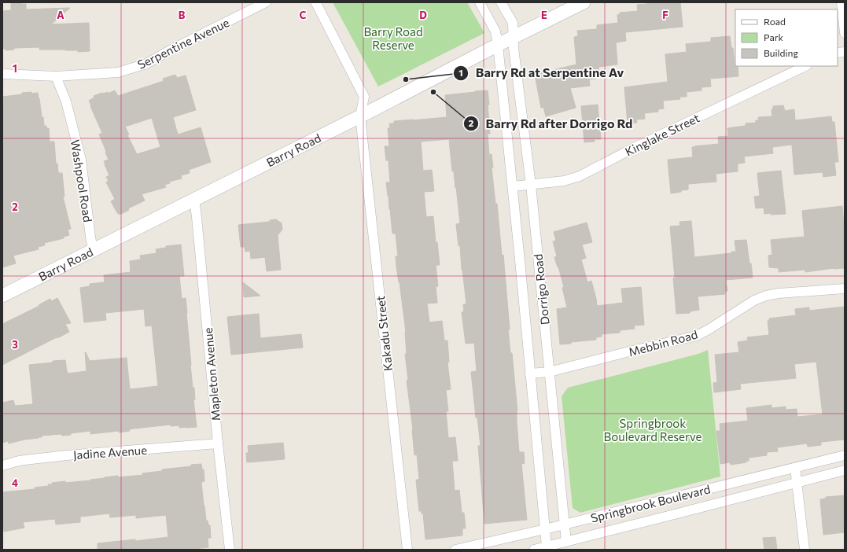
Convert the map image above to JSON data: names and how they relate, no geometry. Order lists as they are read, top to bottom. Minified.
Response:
{"streets":{"street":["Serpentine Avenue","Kinglake Street","Barry Road","Washpool Road","Dorrigo Road","Kakadu Street","Mebbin Road","Mapleton Avenue","Jadine Avenue","Springbrook Boulevard"]},"crossings":[["Serpentine Avenue","Washpool Road"],["Kinglake Street","Dorrigo Road"],["Barry Road","Washpool Road"],["Barry Road","Dorrigo Road"],["Barry Road","Kakadu Street"],["Barry Road","Mapleton Avenue"],["Dorrigo Road","Mebbin Road"],["Dorrigo Road","Springbrook Boulevard"],["Mapleton Avenue","Jadine Avenue"]],"parks":["Barry Road Reserve","Springbrook Boulevard Reserve"],"places":["Barry Rd at Serpentine Av","Barry Rd after Dorrigo Rd"],"legend":["Road","Park","Building"],"grid":{"columns":["A","B","C","D","E","F"],"rows":["1","2","3","4"]}}
